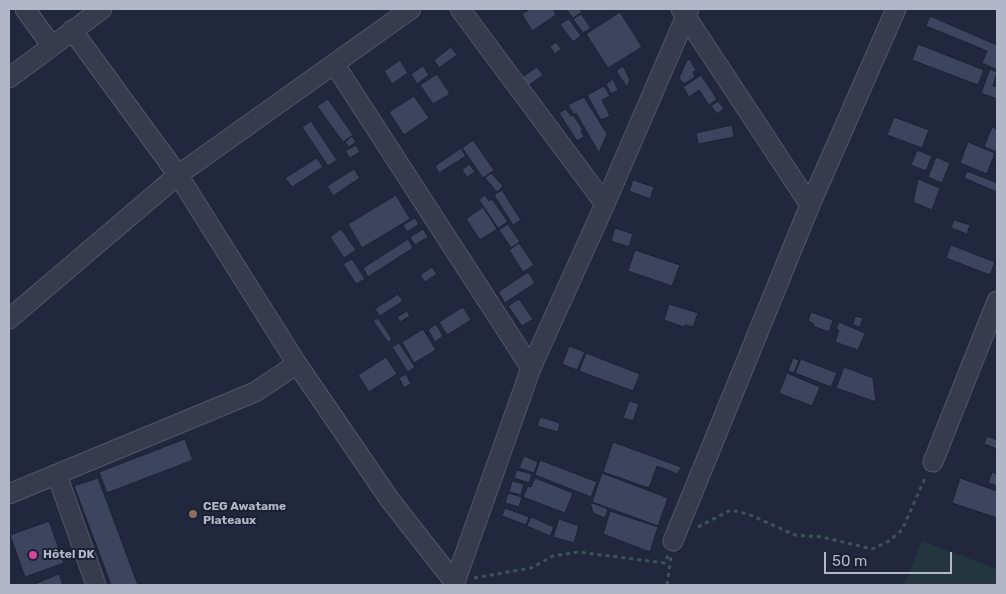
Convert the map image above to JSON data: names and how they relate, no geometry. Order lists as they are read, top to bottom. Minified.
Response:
{"places":["CEG Awatame Plateaux","Hôtel DK"],"scale_bar":"50 m"}
